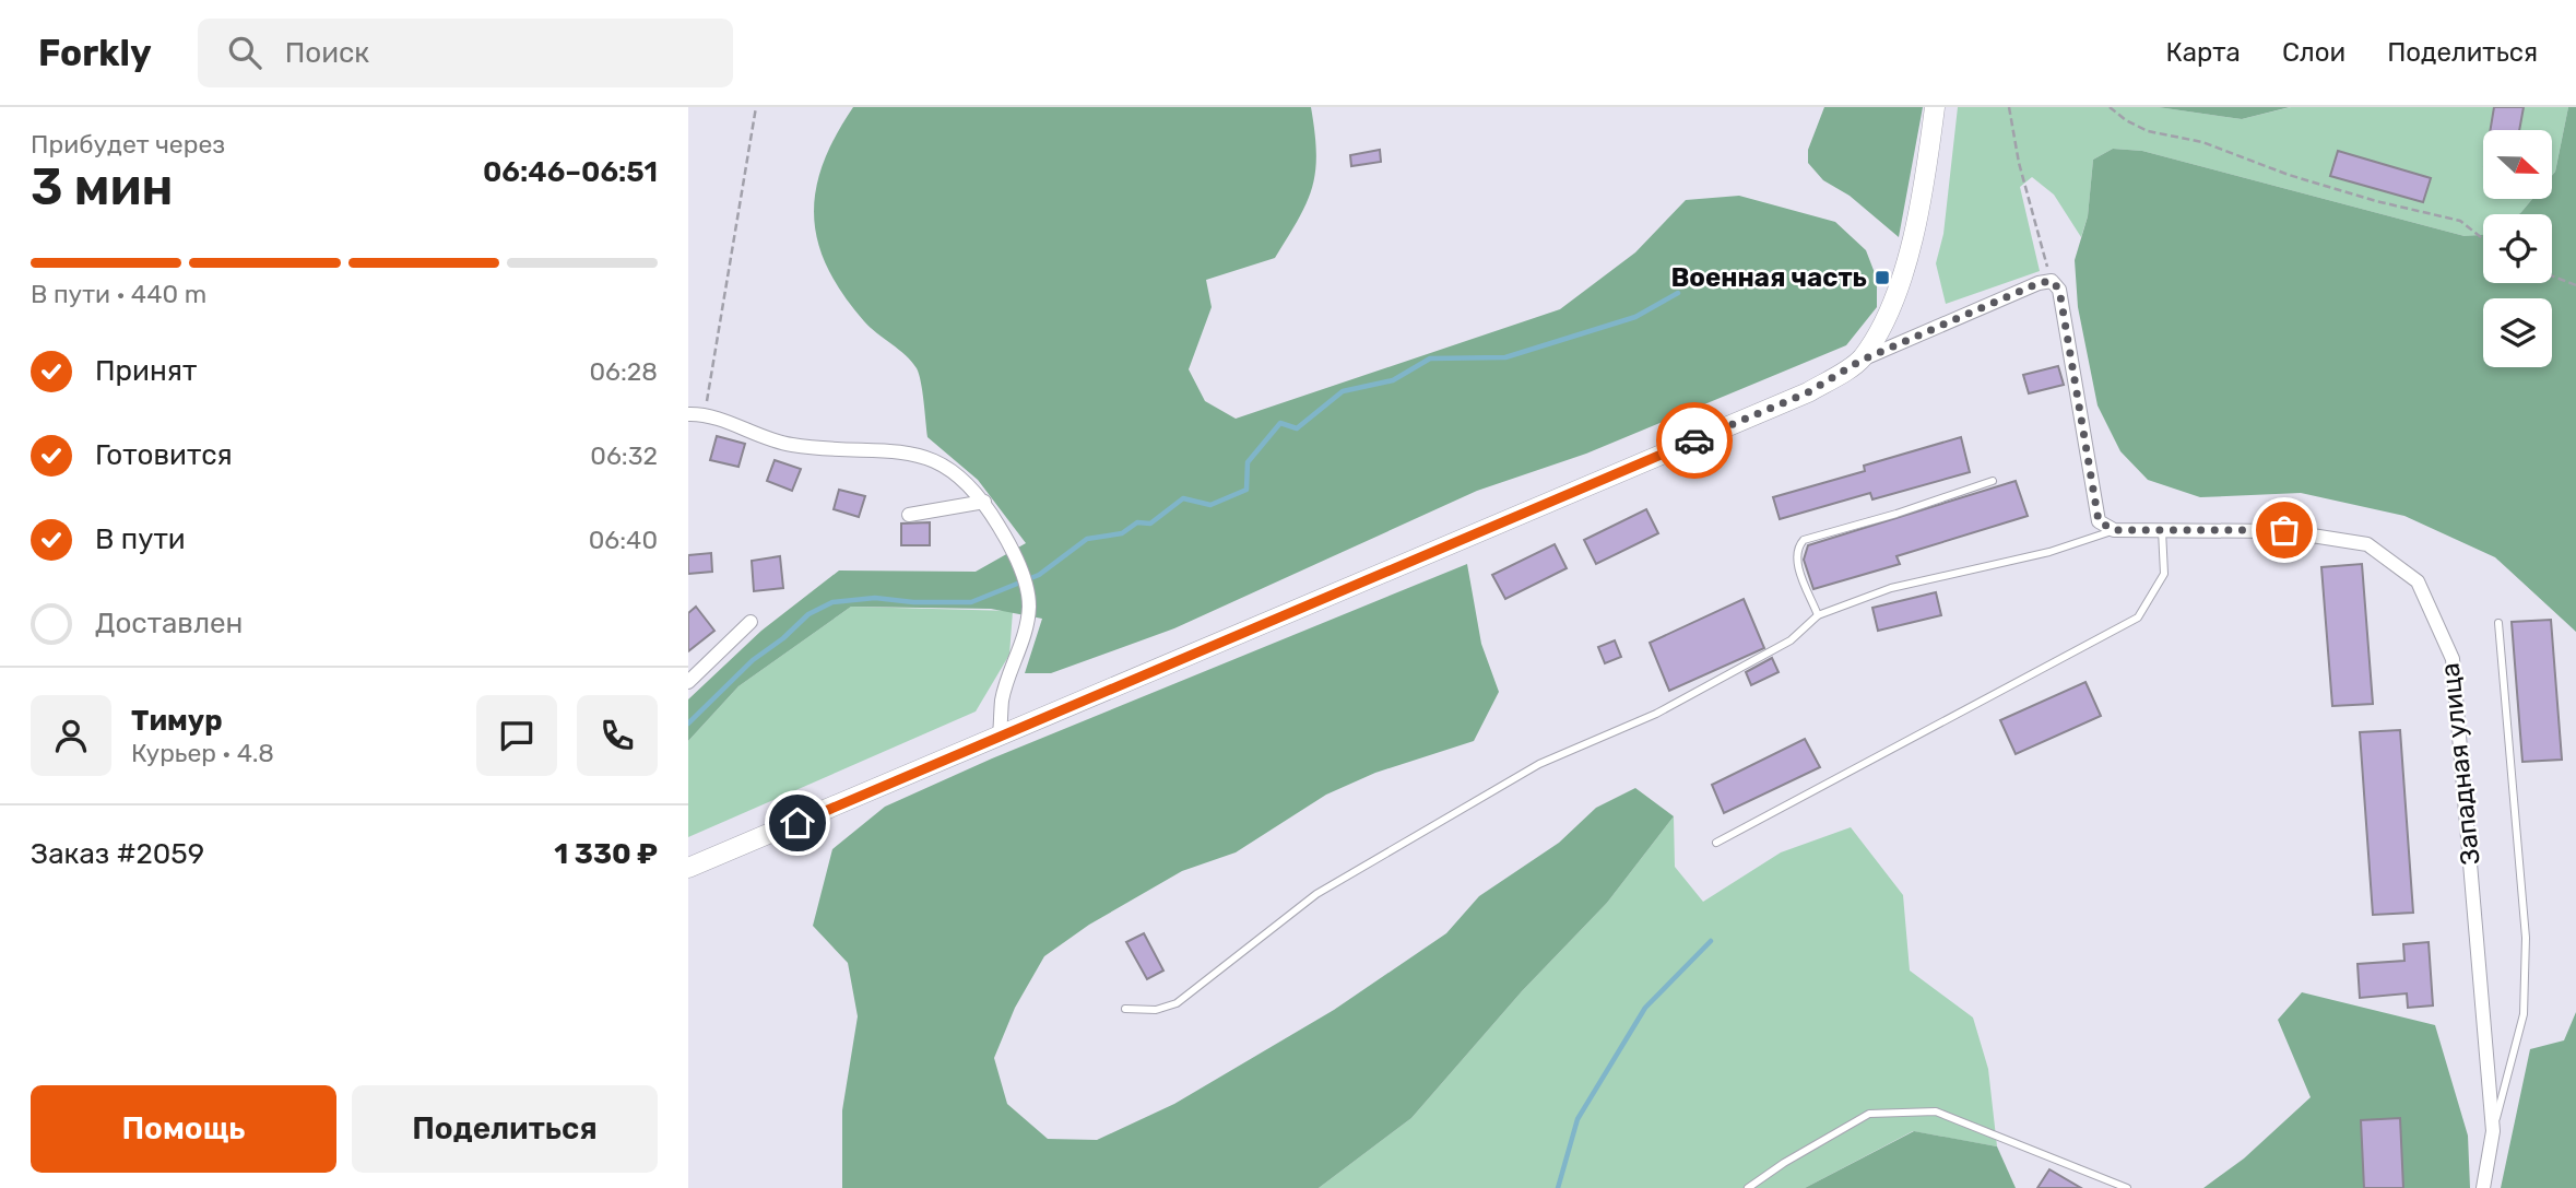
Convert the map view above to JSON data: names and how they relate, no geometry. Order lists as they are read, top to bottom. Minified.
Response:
{"streets":{"street":["Западная улица"]},"places":{"transit":["Военная часть"]},"north":"right","page":{"header":"Forkly","search":"Поиск","nav":["Карта","Слои","Поделиться"],"heading":["3 мин","Прибудет через","06:46–06:51"],"panel":["Тимур","Курьер · 4.8","Заказ #2059","1 330 ₽"],"bar":"В пути · 440 m","list":[["Принят","06:28"],["Готовится","06:32"],["В пути","06:40"],"Доставлен"],"buttons":["Помощь","Поделиться"]}}
